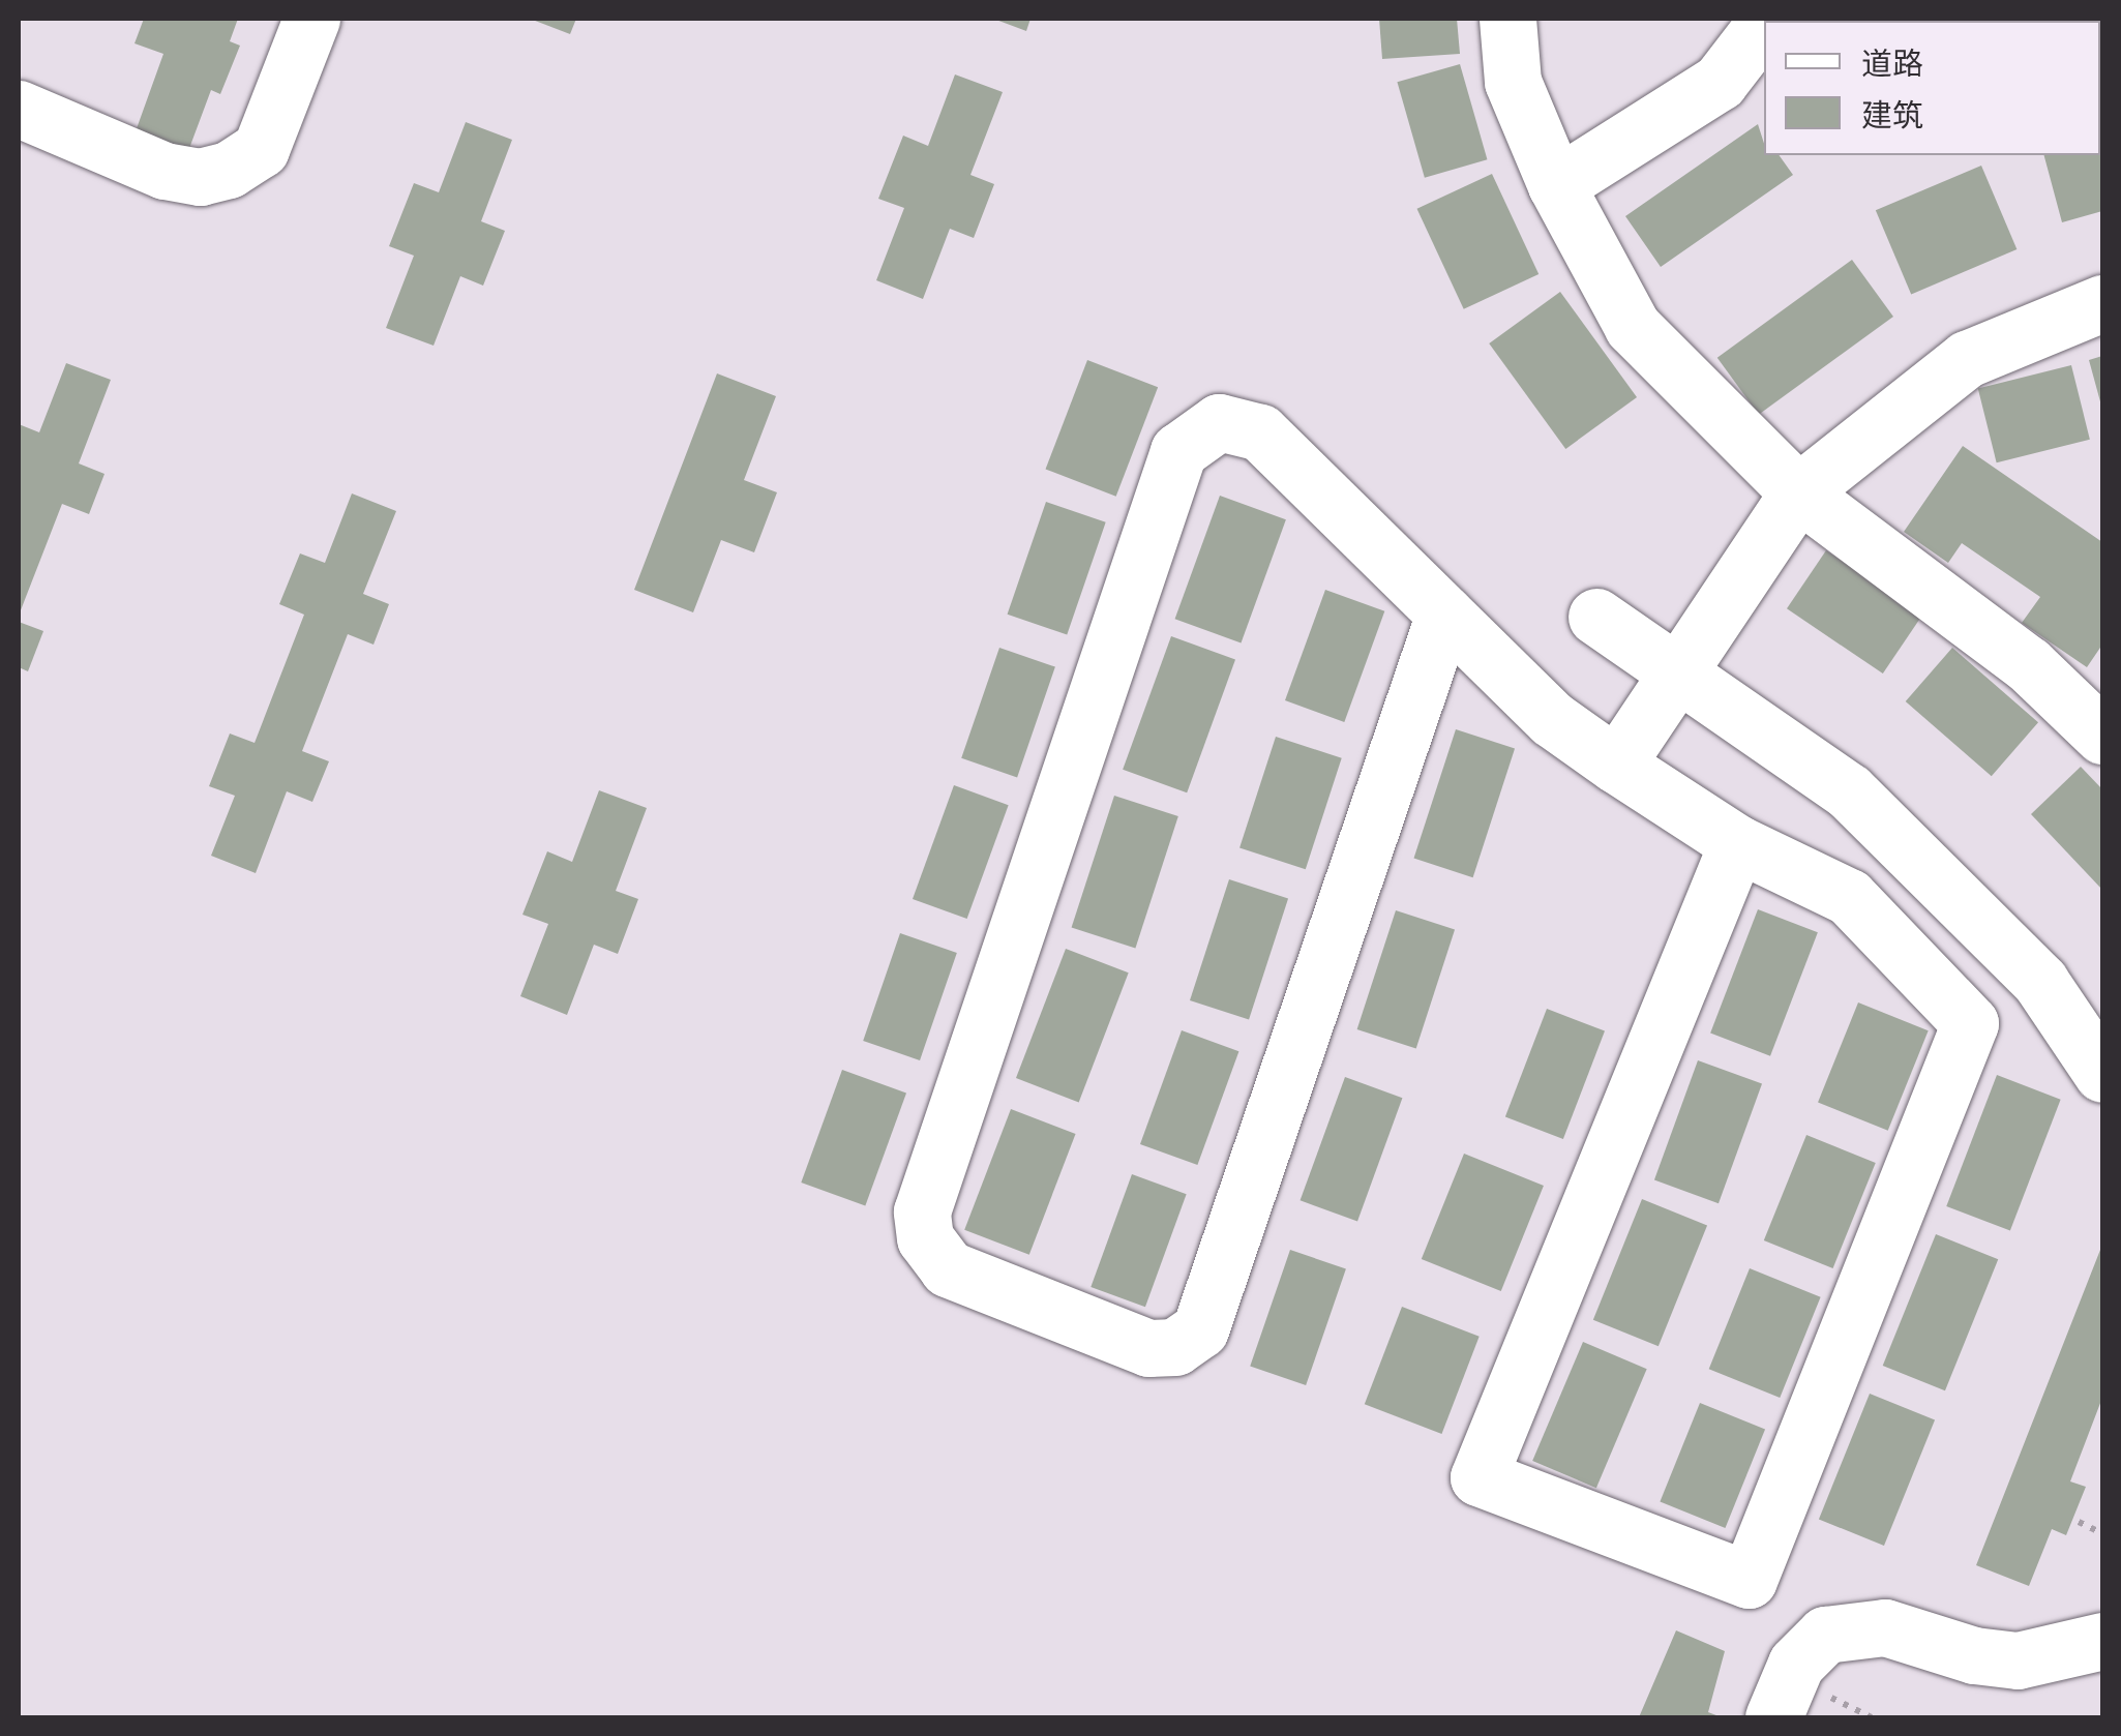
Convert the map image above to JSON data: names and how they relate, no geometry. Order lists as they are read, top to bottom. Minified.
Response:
{"legend":["道路","建筑"]}
